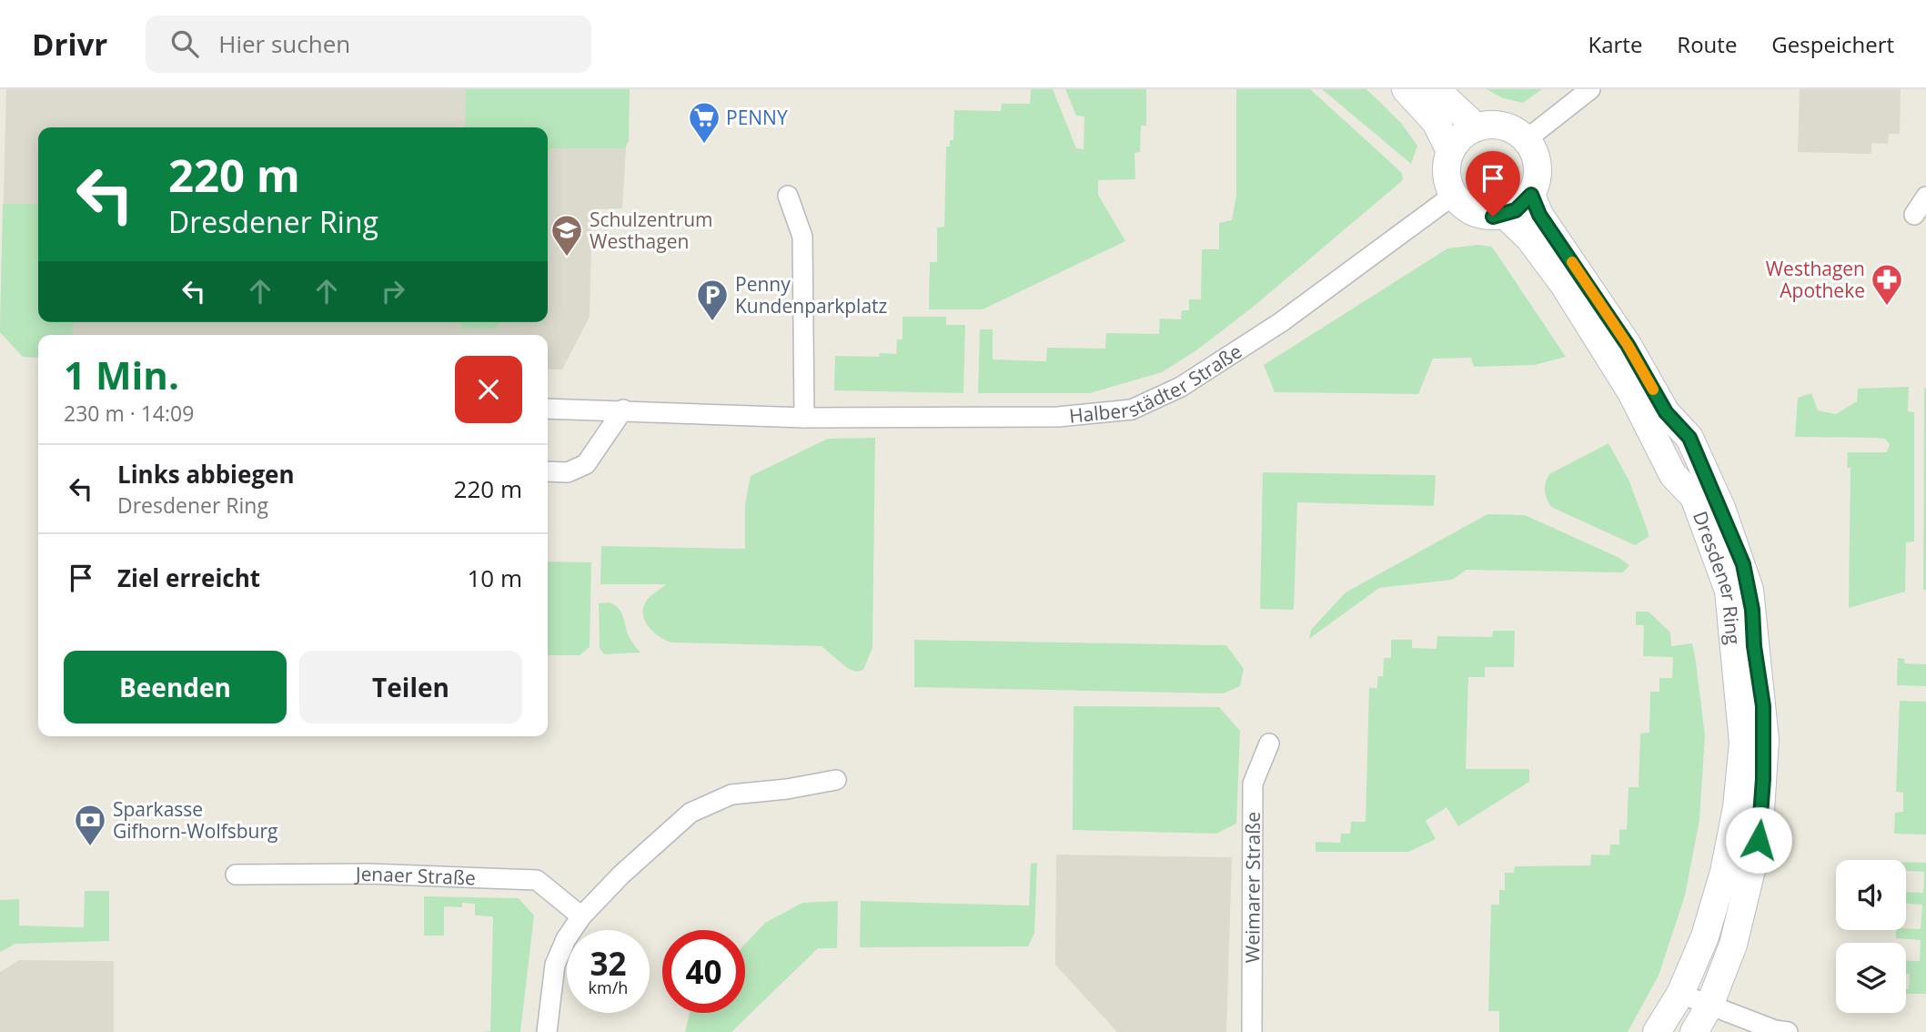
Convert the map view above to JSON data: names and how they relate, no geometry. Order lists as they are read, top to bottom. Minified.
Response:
{"streets":{"street":["Halberstädter Straße","Dresdener Ring","Jenaer Straße","Weimarer Straße"]},"crossings":[["Halberstädter Straße","Dresdener Ring"]],"places":{"supermarket":["PENNY"],"school or university":["Schulzentrum Westhagen"],"pharmacy":["Westhagen Apotheke"],"parking":["Penny Kundenparkplatz"],"bank":["Sparkasse Gifhorn-Wolfsburg"]},"page":{"header":"Drivr","search":"Hier suchen","nav":["Karte","Route","Gespeichert"],"turn":["220 m","Dresdener Ring"],"heading":["1 Min.","230 m · 14:09"],"list":[{"name":"Links abbiegen","note":"Dresdener Ring","value":"220 m"},{"name":"Ziel erreicht","value":"10 m"}],"buttons":["Beenden","Teilen"],"speed":"32 km/h","limit":"40"}}
